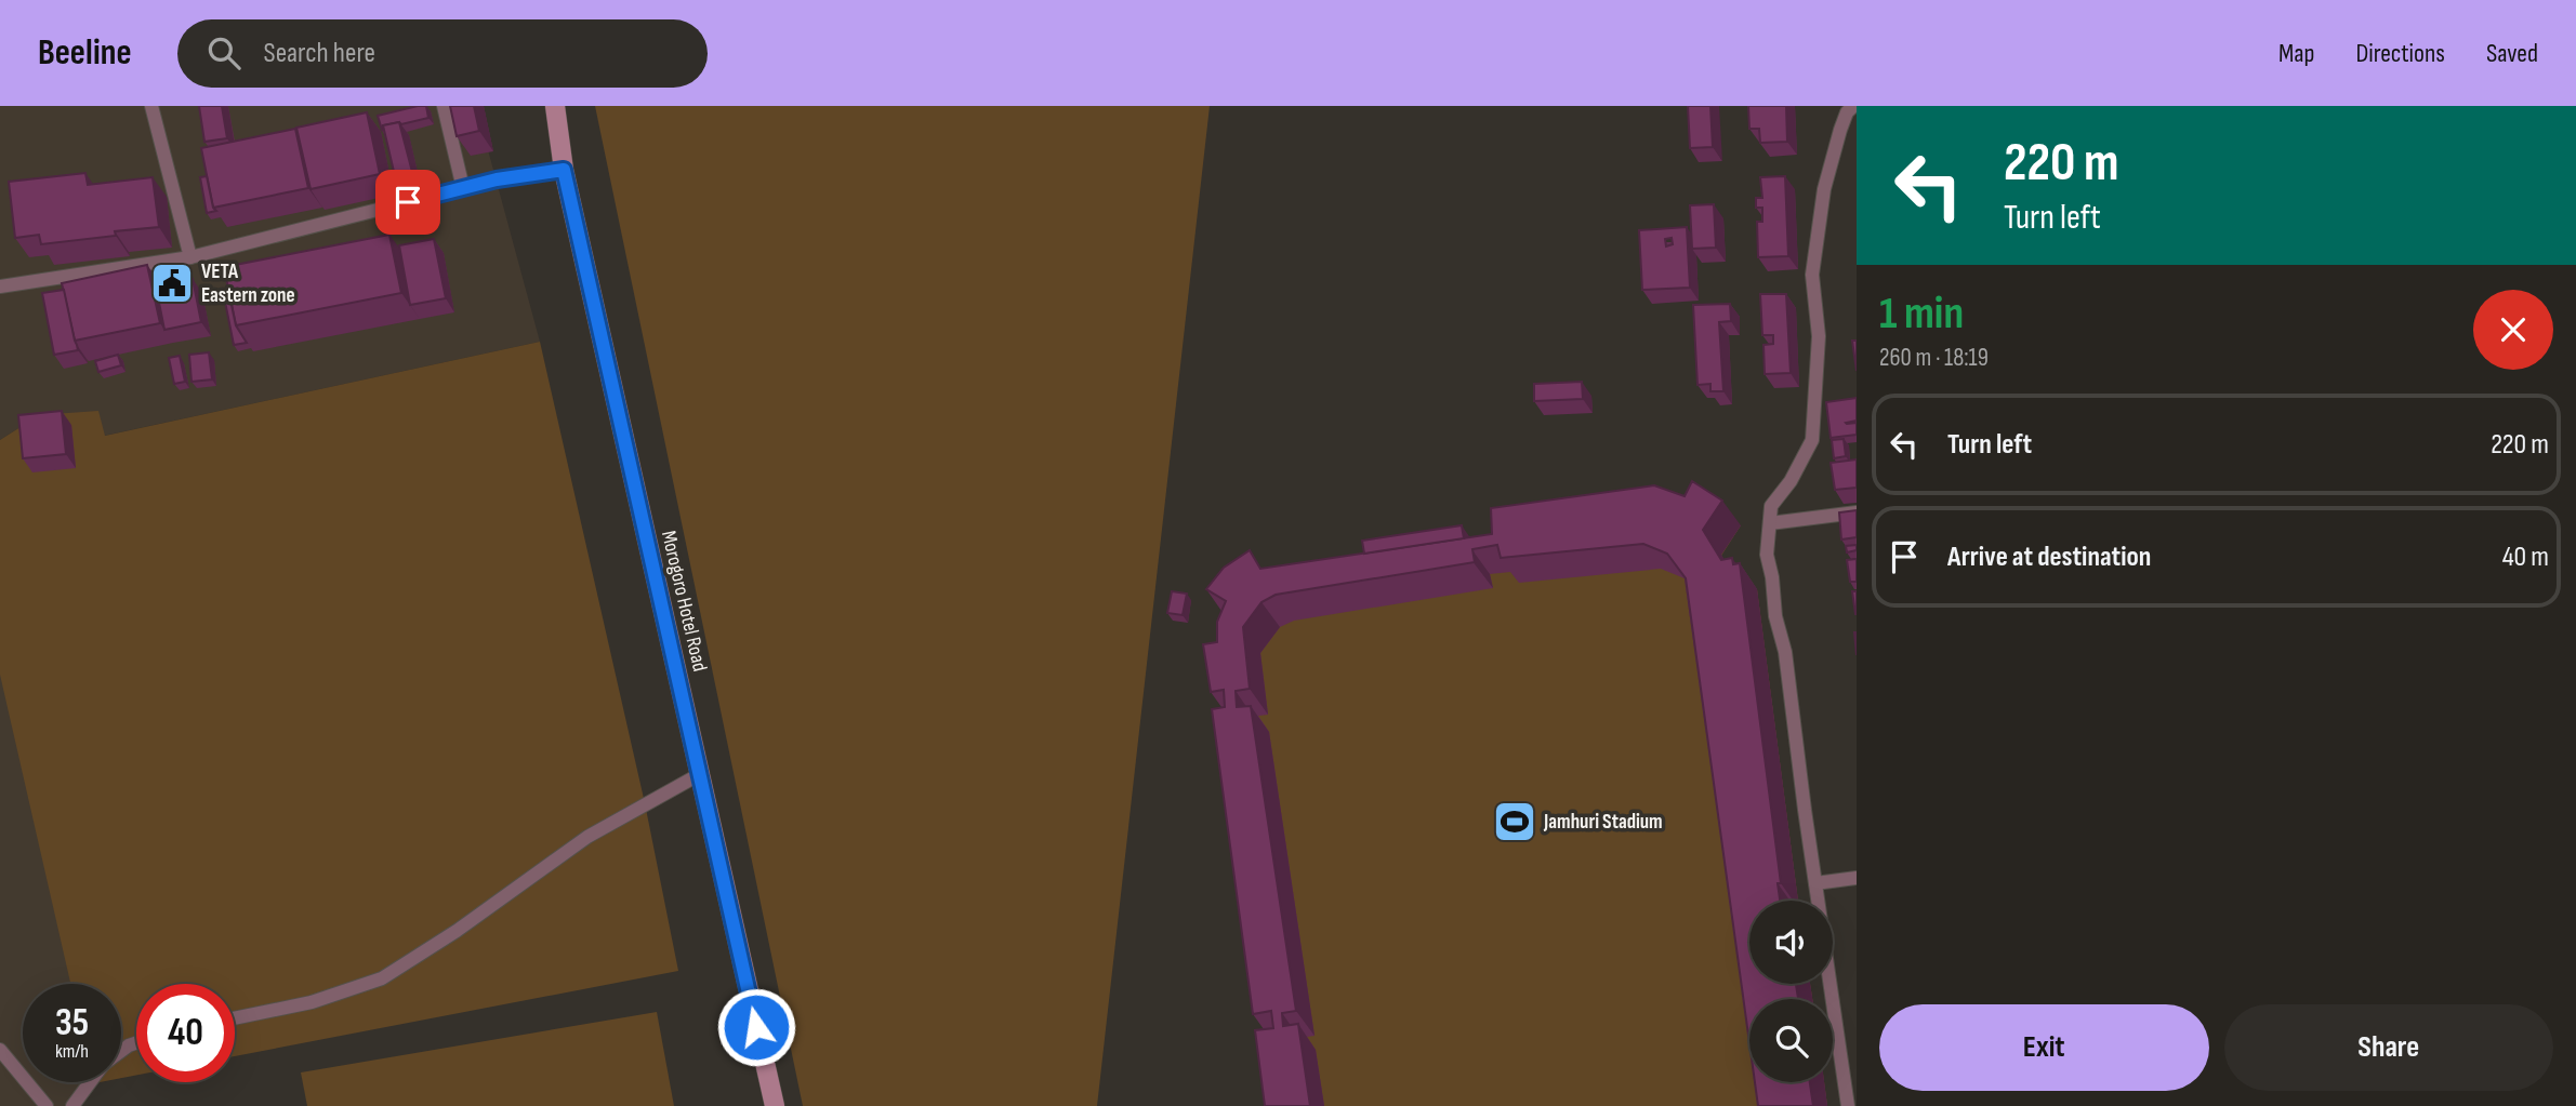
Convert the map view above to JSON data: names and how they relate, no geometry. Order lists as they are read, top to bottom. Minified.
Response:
{"streets":{"street":["Morogoro Hotel Road"]},"places":{"public building":["VETA Eastern zone"],"sports":["Jamhuri Stadium"]},"page":{"header":"Beeline","search":"Search here","nav":["Map","Directions","Saved"],"turn":["220 m","Turn left"],"heading":["1 min","260 m · 18:19"],"list":[{"name":"Turn left","value":"220 m"},{"name":"Arrive at destination","value":"40 m"}],"speed":"35 km/h","limit":"40","buttons":["Exit","Share"]}}
